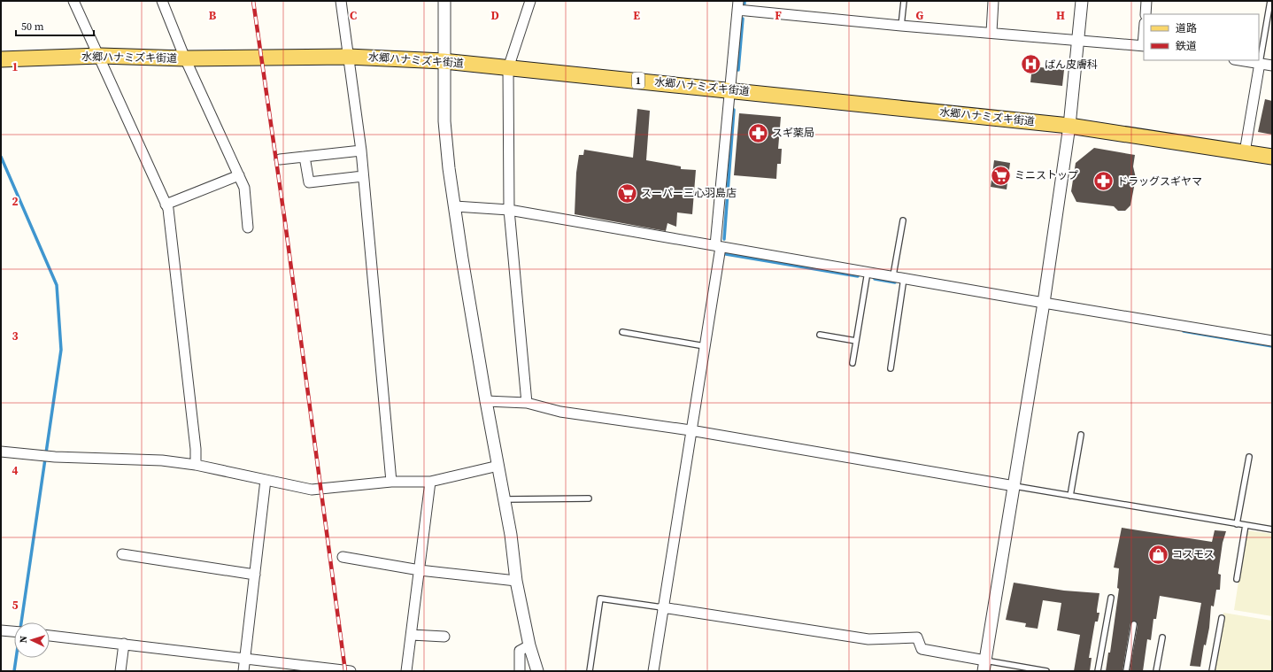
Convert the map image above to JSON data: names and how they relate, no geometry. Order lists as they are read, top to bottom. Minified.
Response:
{"streets":{"main road":["水郷ハナミズキ街道","1"]},"places":{"hospital":["ばん皮膚科"],"pharmacy":["スギ薬局","ドラッグスギヤマ"],"supermarket":["ミニストップ","スーパー三心羽島店"],"shop":["コスモス"]},"legend":["道路","鉄道"],"scale_bar":"50 m","north":"left","grid":{"columns":["B","C","D","E","F","G","H"],"rows":["1","2","3","4","5"]}}
